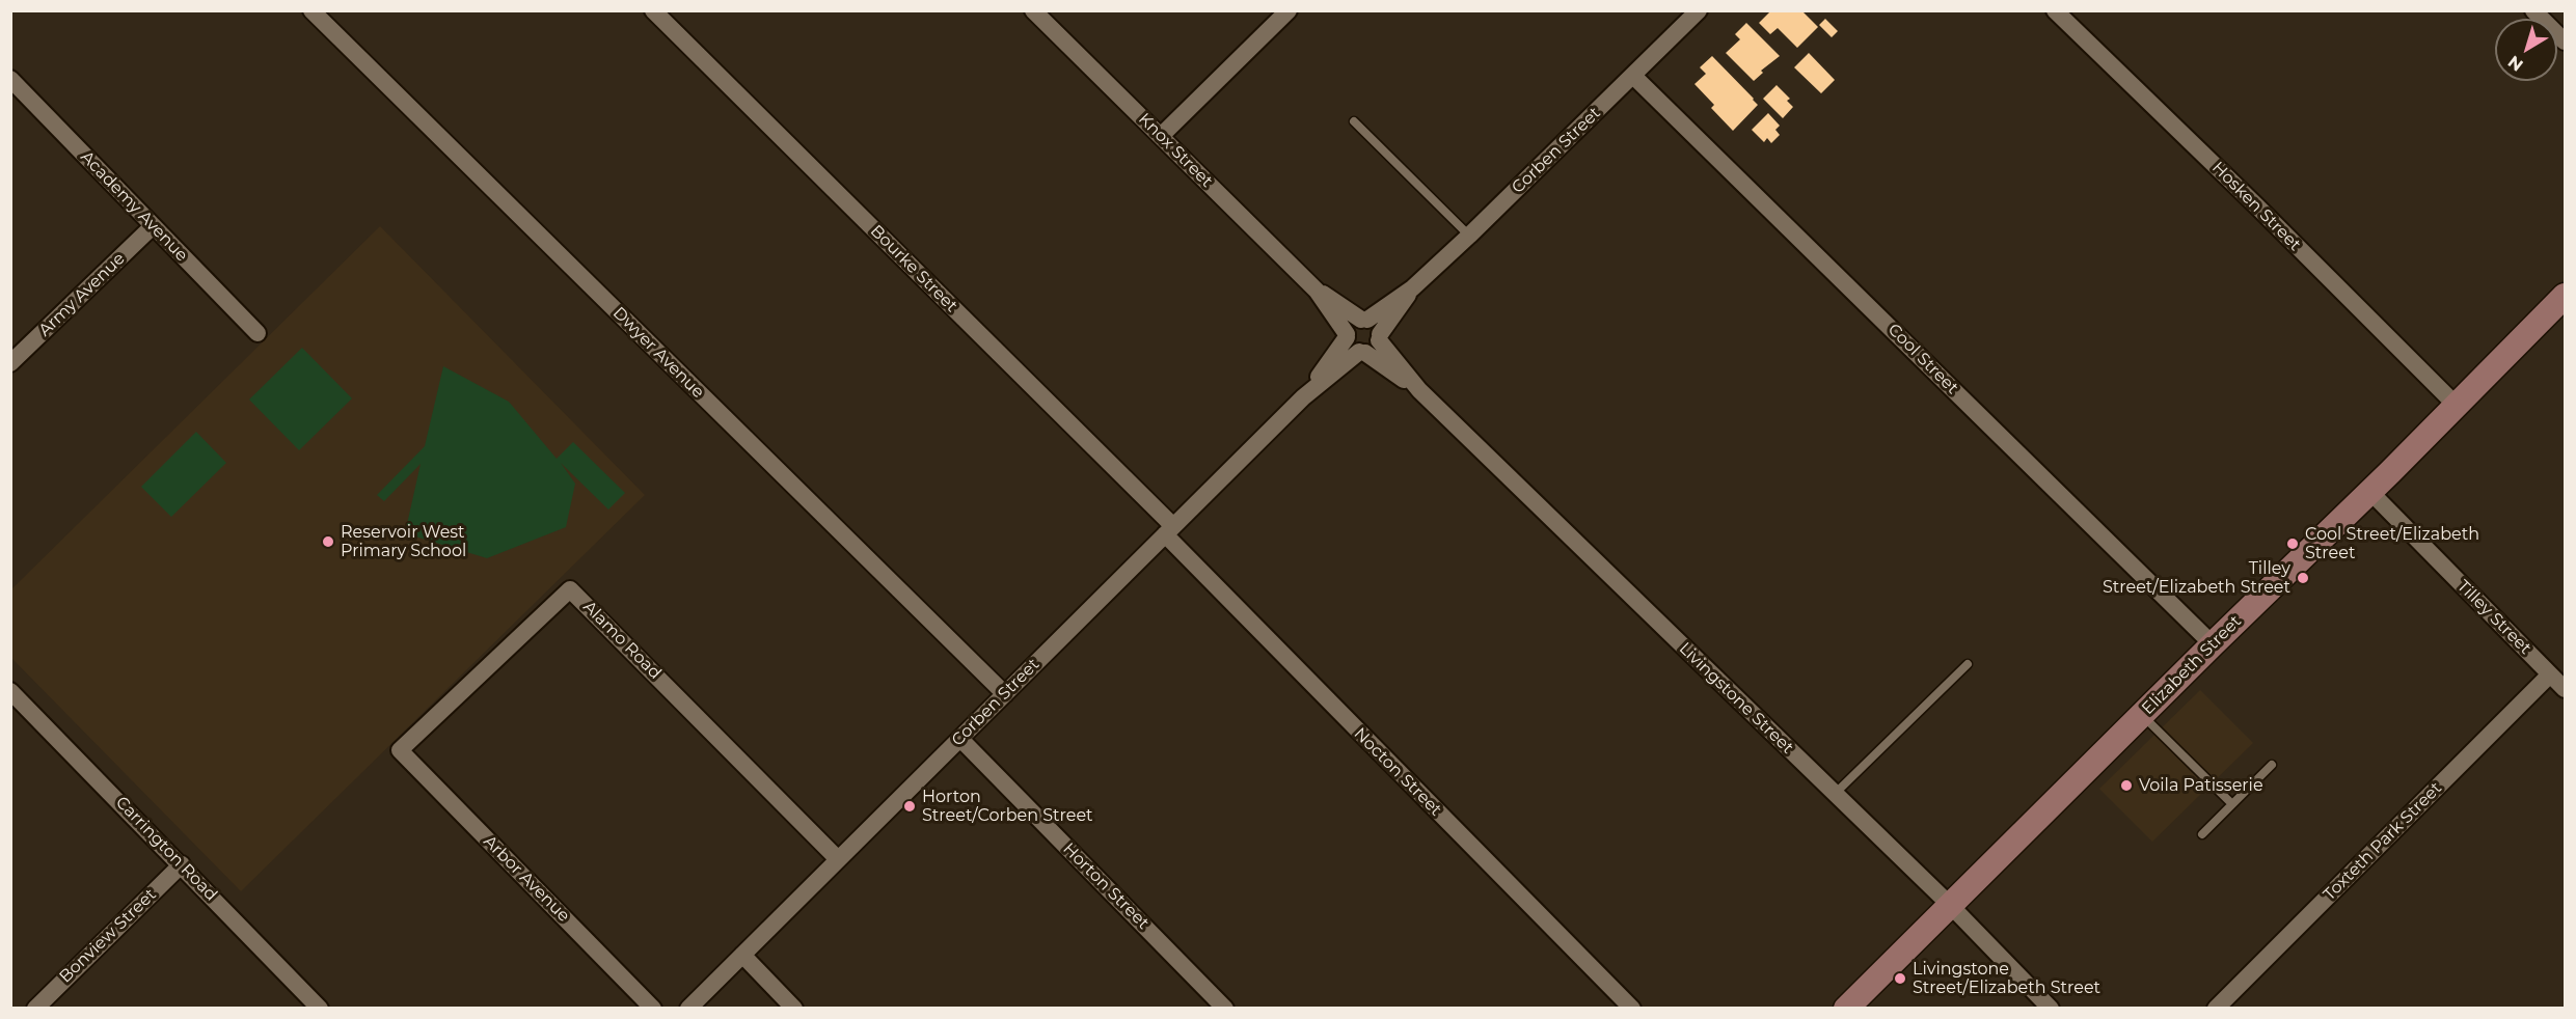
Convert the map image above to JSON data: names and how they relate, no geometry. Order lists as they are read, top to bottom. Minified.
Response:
{"streets":{"street":["Knox Street","Corben Street","Academy Avenue","Hosken Street","Bourke Street","Army Avenue","Dwyer Avenue","Cool Street","Tilley Street","Alamo Road","Elizabeth Street","Livingstone Street","Nocton Street","Toxteth Park Street","Carrington Road","Arbor Avenue","Horton Street","Bonview Street"]},"crossings":[["Knox Street","Corben Street"],["Knox Street","Livingstone Street"],["Corben Street","Bourke Street"],["Corben Street","Dwyer Avenue"],["Corben Street","Cool Street"],["Corben Street","Alamo Road"],["Corben Street","Livingstone Street"],["Corben Street","Nocton Street"],["Corben Street","Horton Street"],["Academy Avenue","Army Avenue"],["Hosken Street","Elizabeth Street"],["Bourke Street","Nocton Street"],["Cool Street","Elizabeth Street"],["Tilley Street","Elizabeth Street"],["Tilley Street","Toxteth Park Street"],["Alamo Road","Arbor Avenue"],["Elizabeth Street","Livingstone Street"],["Carrington Road","Bonview Street"]],"places":["Reservoir West Primary School","Cool Street/Elizabeth Street","Tilley Street/Elizabeth Street","Voila Patisserie","Horton Street/Corben Street","Livingstone Street/Elizabeth Street"],"north":"bottom left"}
